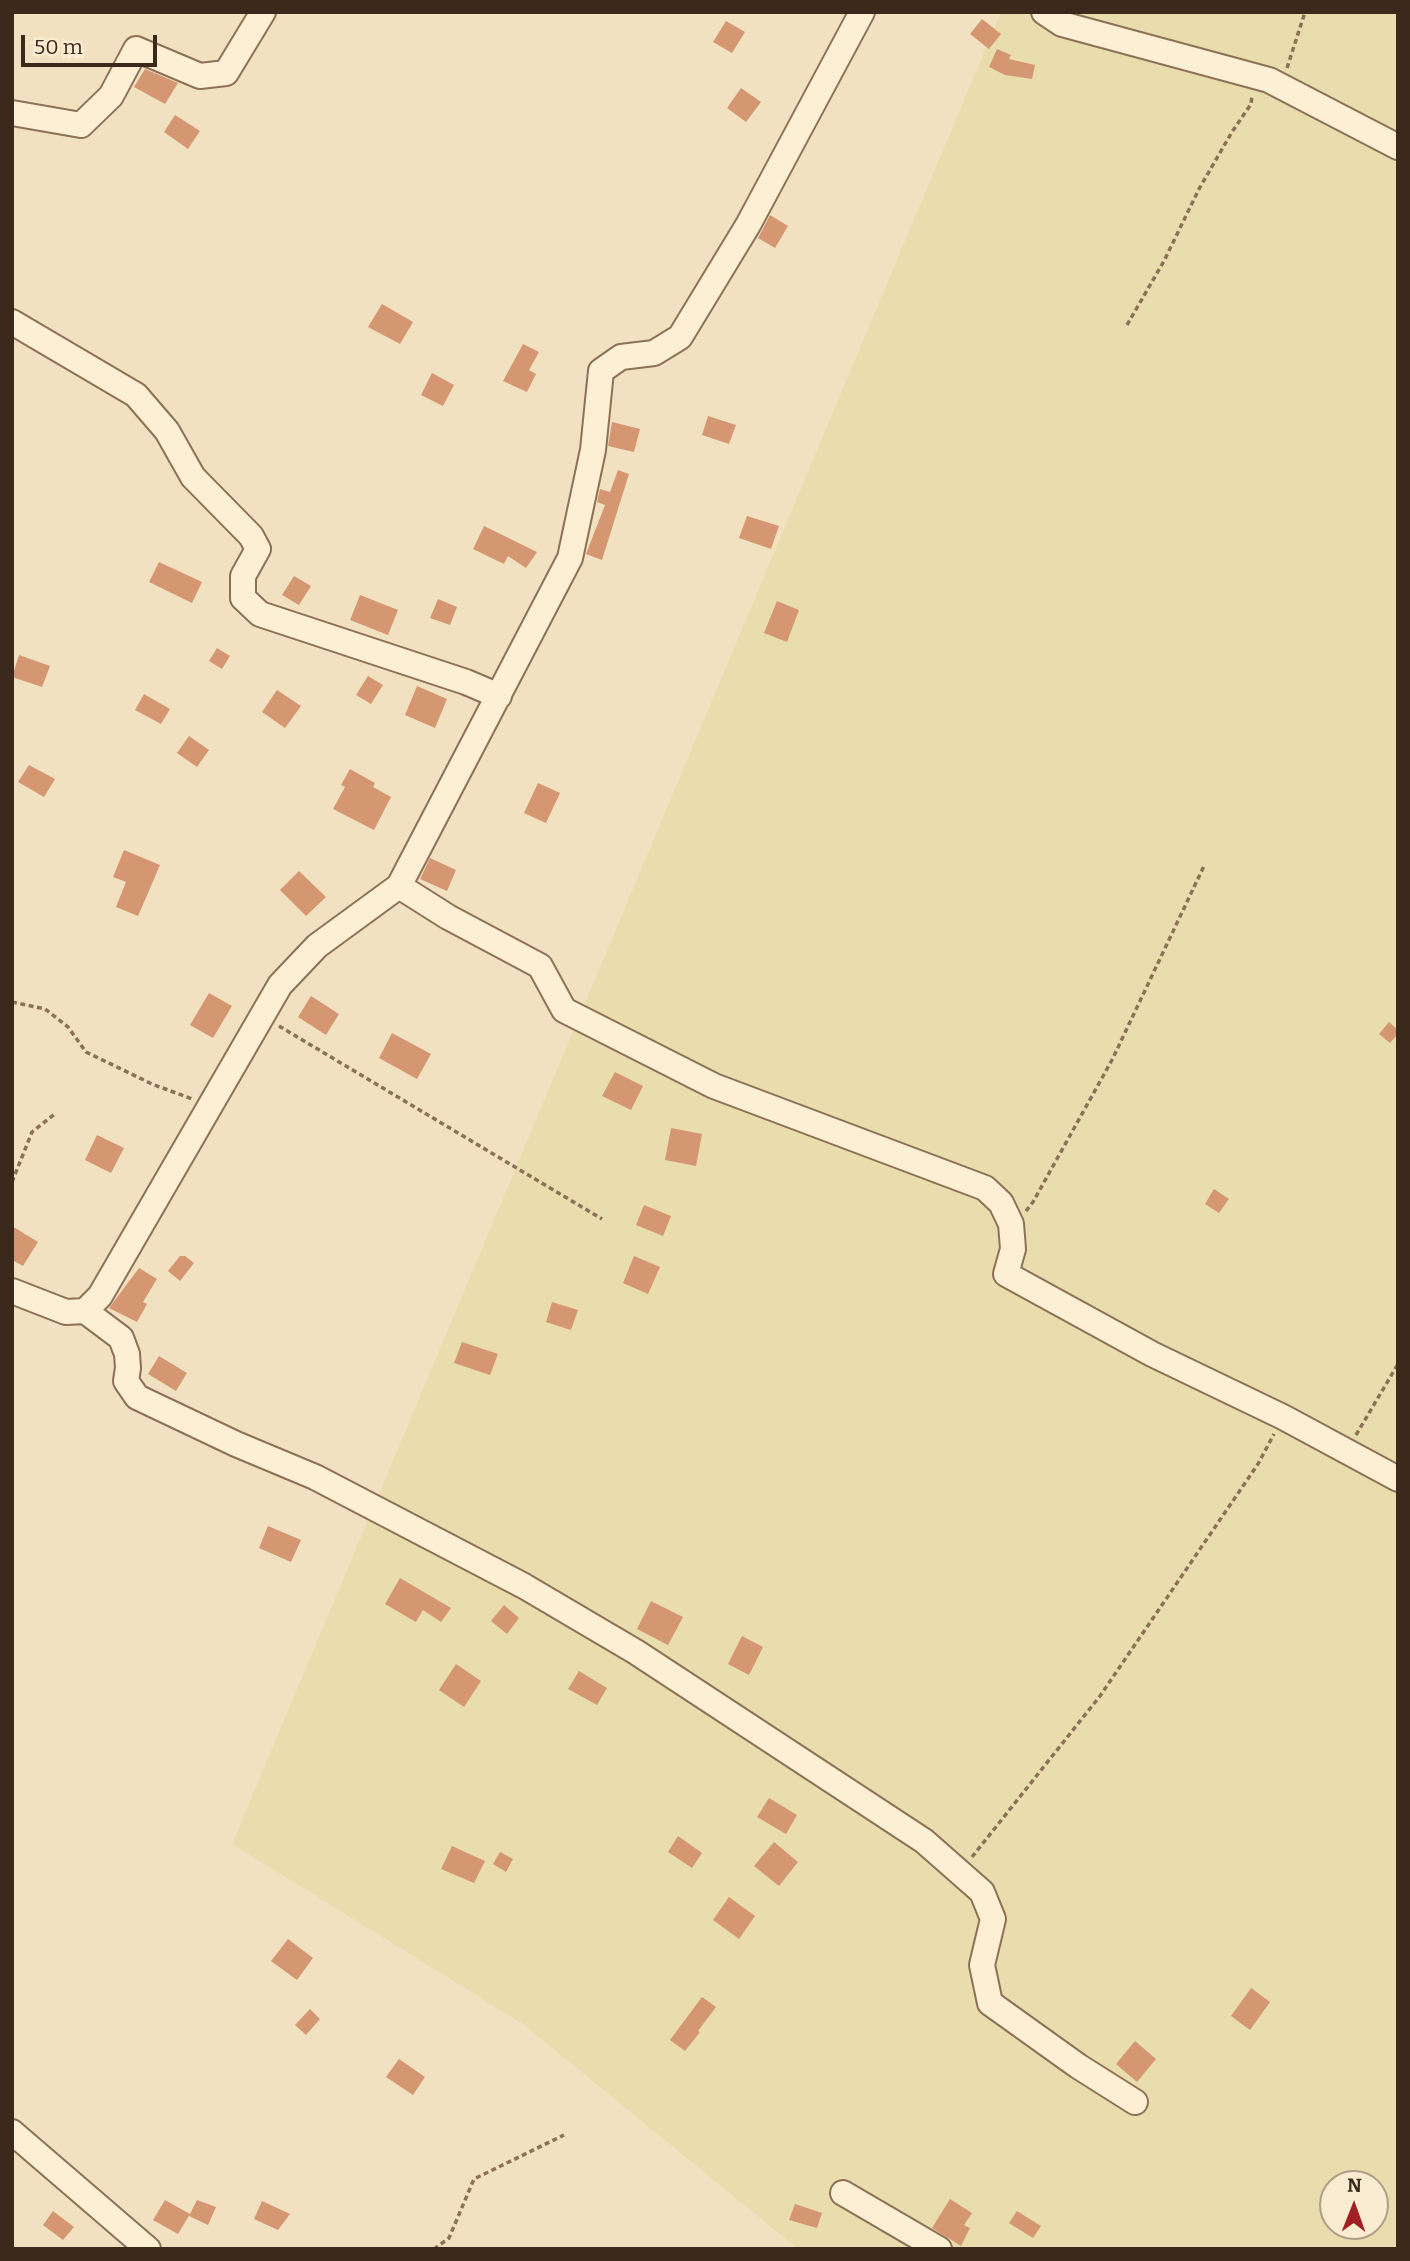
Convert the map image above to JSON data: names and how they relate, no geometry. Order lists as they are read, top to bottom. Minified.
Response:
{"scale_bar":"50 m","north":"top"}
